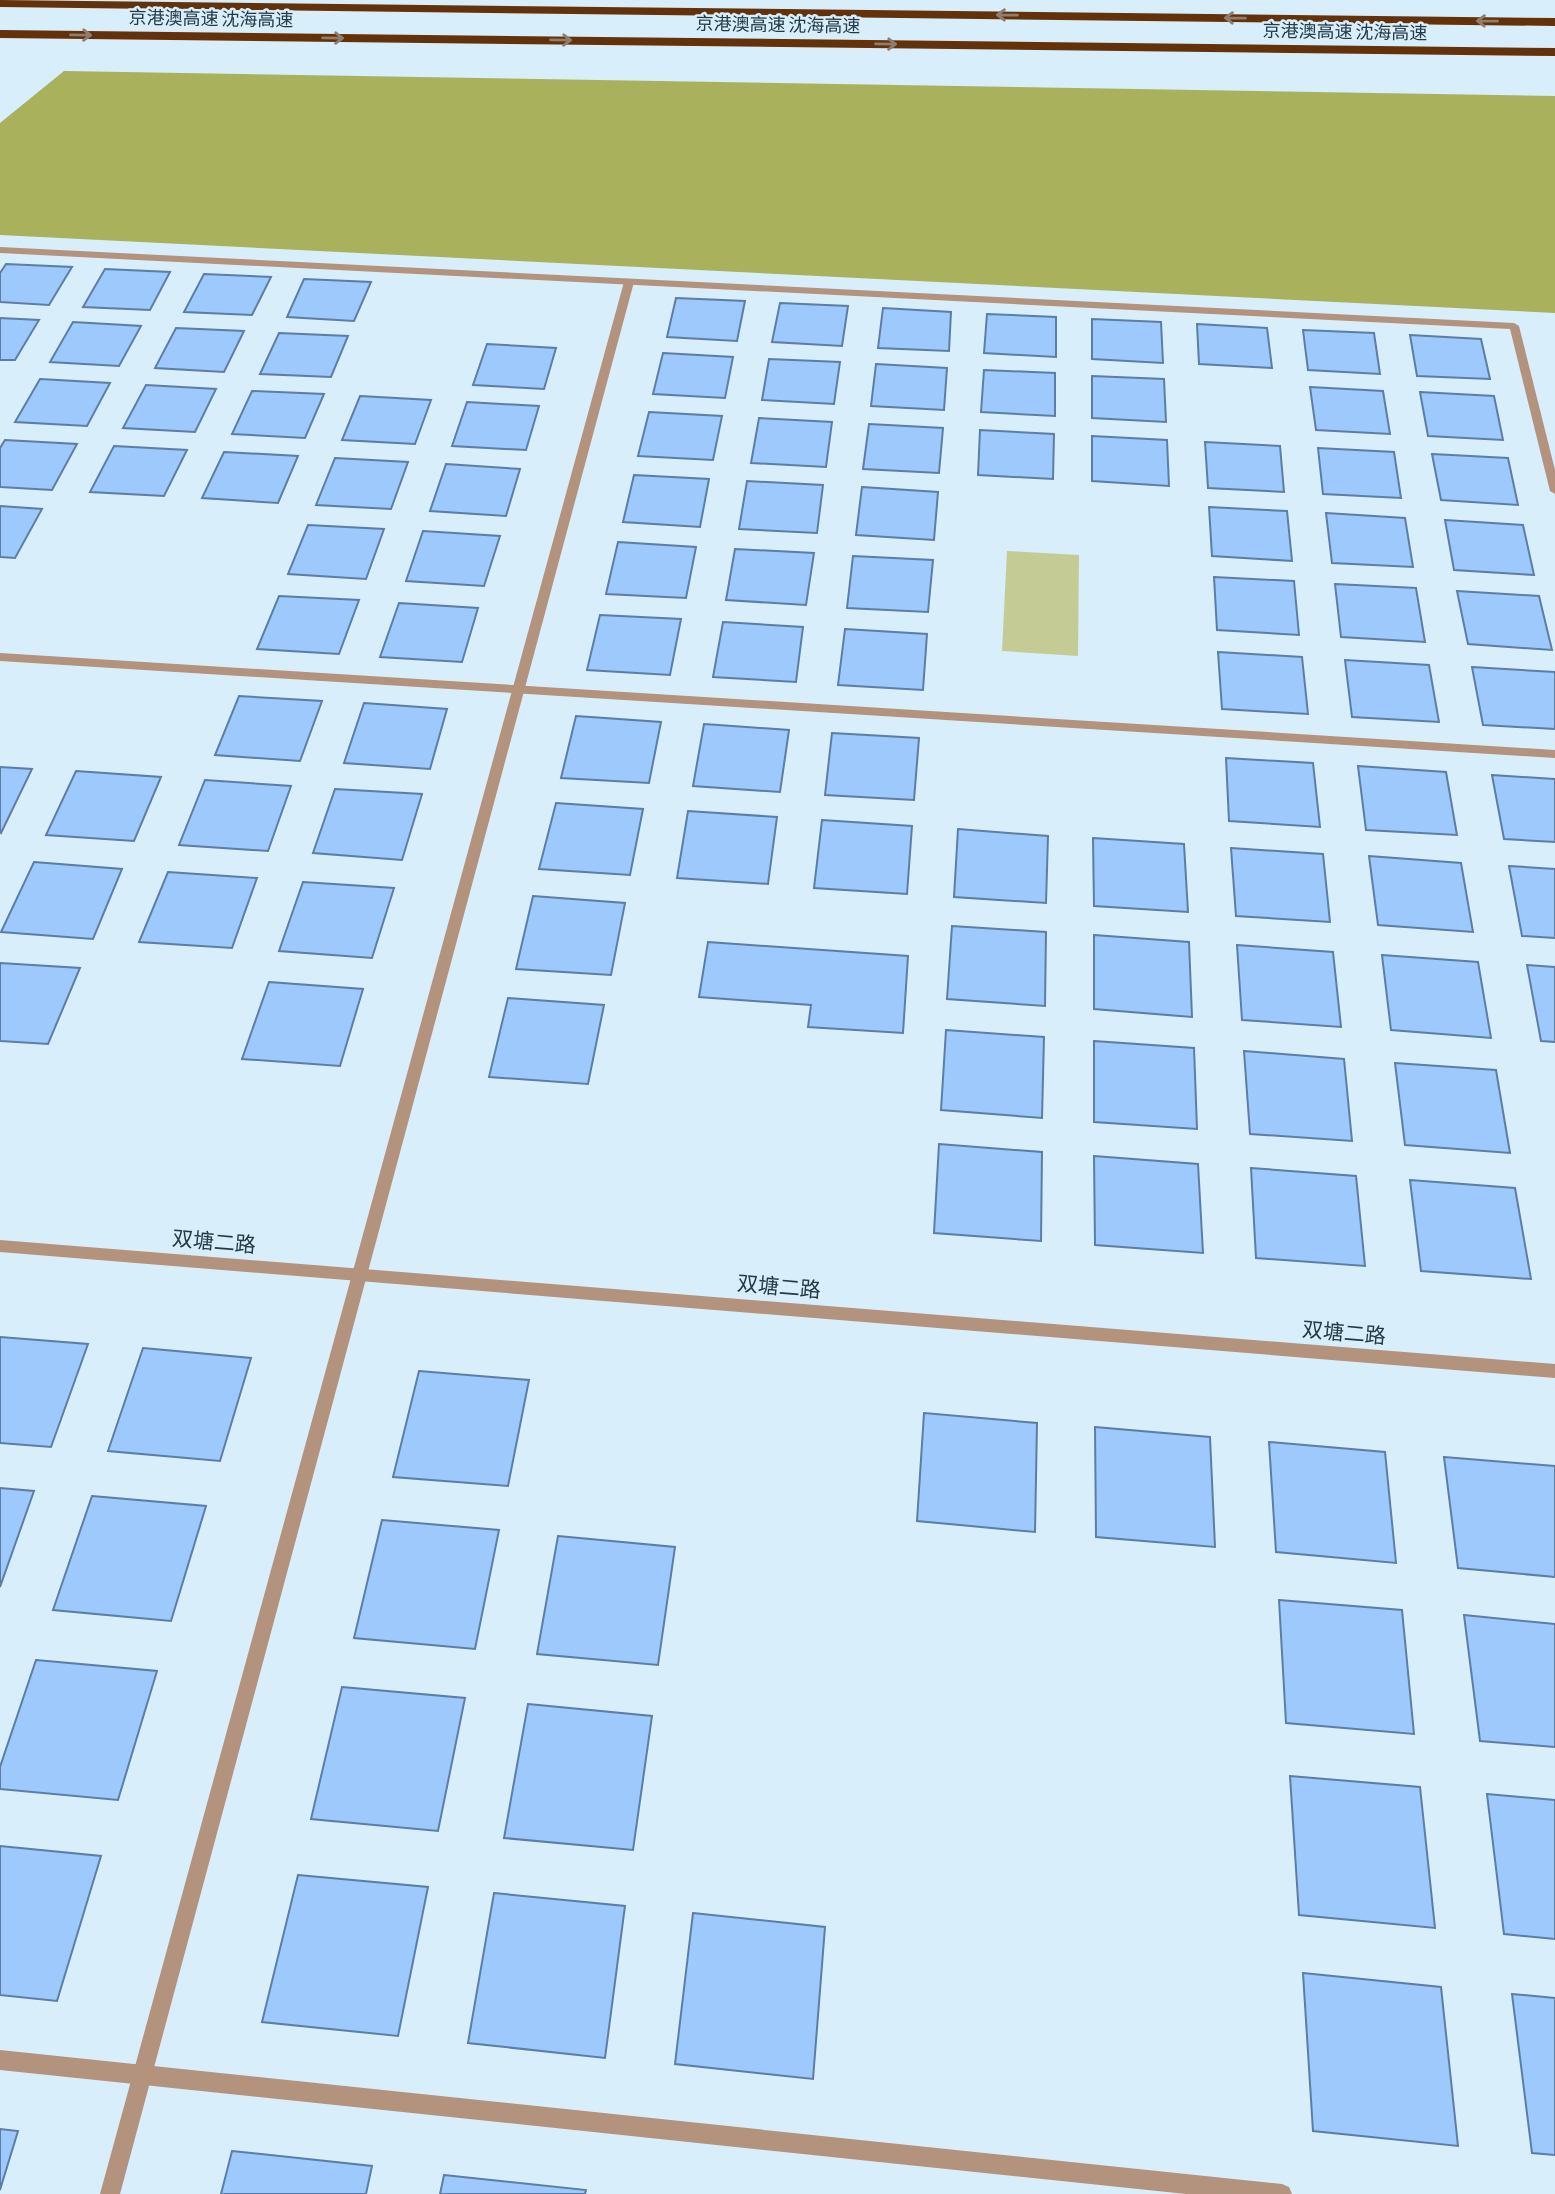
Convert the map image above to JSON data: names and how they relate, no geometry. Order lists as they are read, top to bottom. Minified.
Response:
{"streets":{"highway":["京港澳高速 沈海高速"],"street":["双塘二路"]}}
